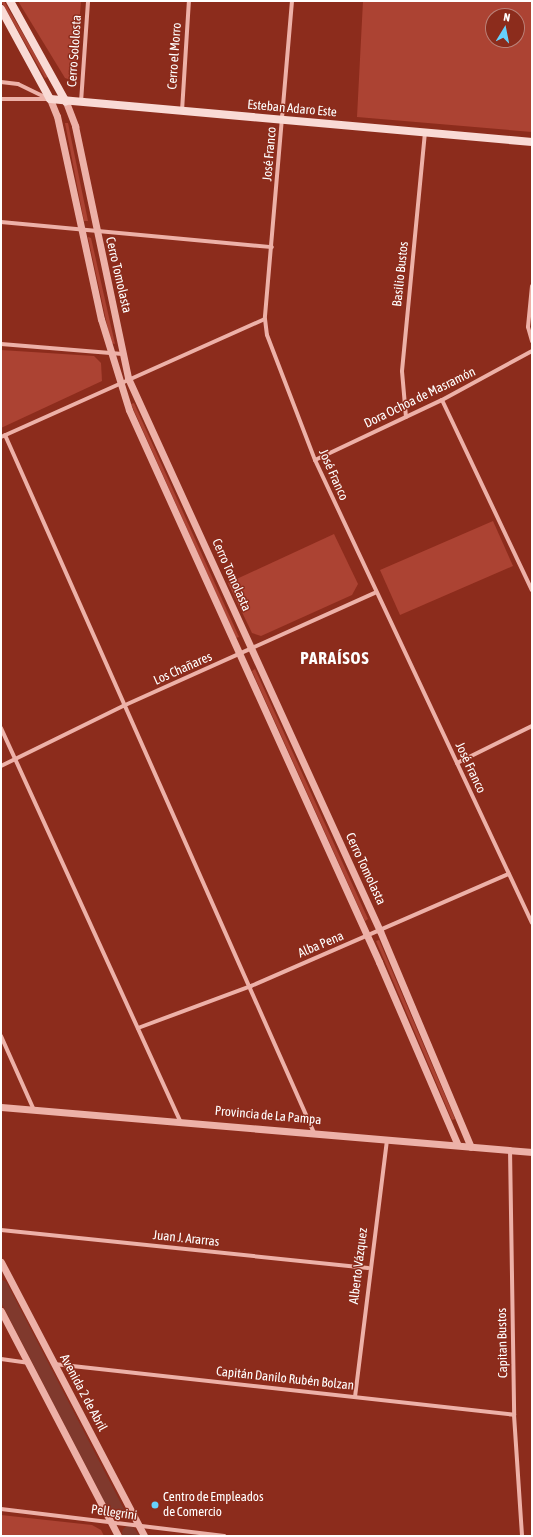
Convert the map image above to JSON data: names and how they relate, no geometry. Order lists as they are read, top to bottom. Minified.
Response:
{"streets":{"main road":["Esteban Adaro Este","Cerro Tomolasta"],"street":["Cerro Sololosta","Cerro el Morro","José Franco","Basilio Bustos","Dora Ochoa de Masramón","Los Chañares","Alba Pena","Provincia de La Pampa","Juan J. Ararras","Alberto Vázquez","Capitan Bustos","Capitán Danilo Rubén Bolzan","Avenida 2 de Abril","Pellegrini"]},"crossings":[["Cerro Sololosta","Esteban Adaro Este"],["Cerro el Morro","Esteban Adaro Este"],["Esteban Adaro Este","José Franco"],["Esteban Adaro Este","Basilio Bustos"],["Esteban Adaro Este","Cerro Tomolasta"],["José Franco","Dora Ochoa de Masramón"],["José Franco","Los Chañares"],["José Franco","Alba Pena"],["Basilio Bustos","Dora Ochoa de Masramón"],["Cerro Tomolasta","Los Chañares"],["Cerro Tomolasta","Alba Pena"],["Cerro Tomolasta","Provincia de La Pampa"],["Provincia de La Pampa","Alberto Vázquez"],["Provincia de La Pampa","Capitan Bustos"],["Juan J. Ararras","Alberto Vázquez"],["Alberto Vázquez","Capitán Danilo Rubén Bolzan"],["Capitan Bustos","Capitán Danilo Rubén Bolzan"],["Capitán Danilo Rubén Bolzan","Avenida 2 de Abril"],["Avenida 2 de Abril","Pellegrini"]],"districts":["PARAÍSOS"],"places":["Centro de Empleados de Comercio"],"north":"top"}
